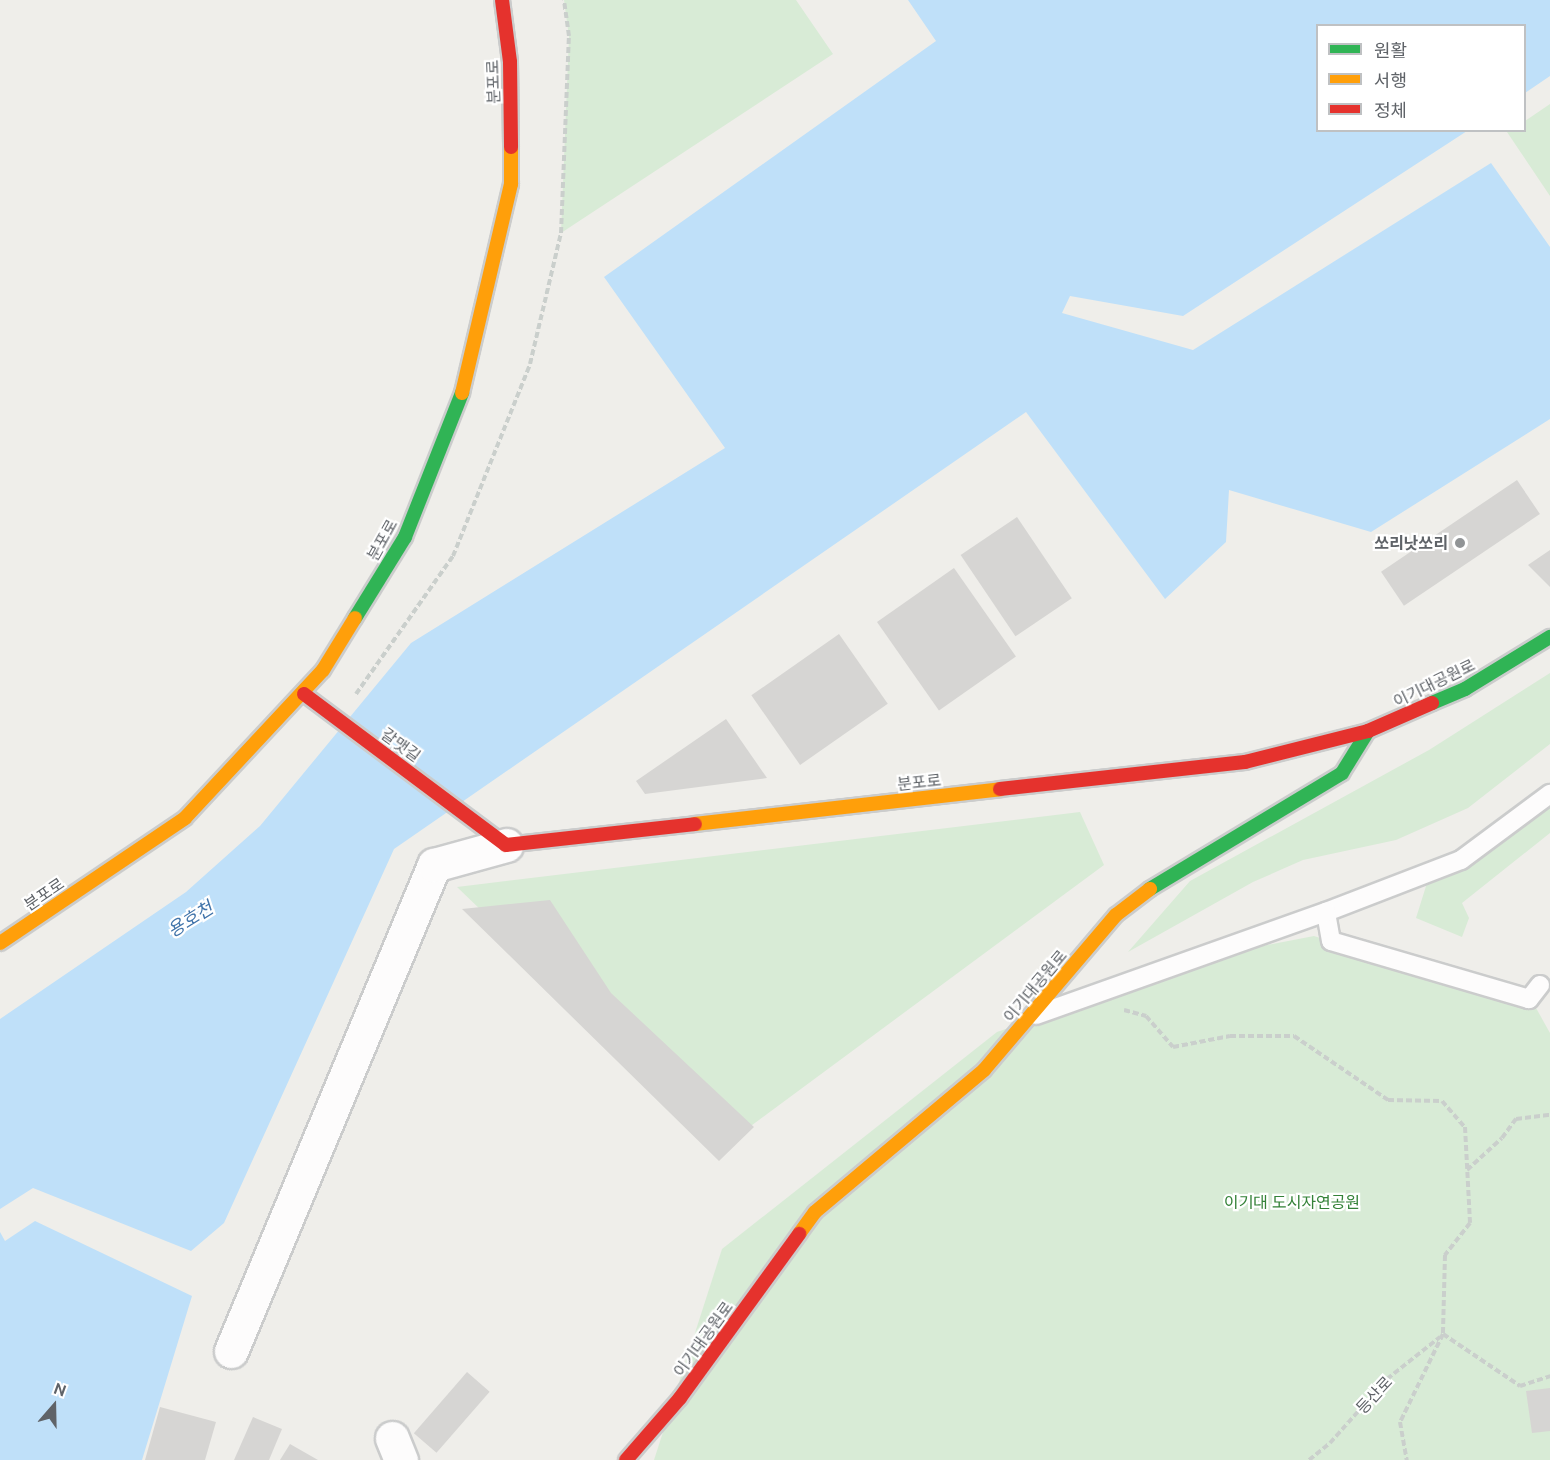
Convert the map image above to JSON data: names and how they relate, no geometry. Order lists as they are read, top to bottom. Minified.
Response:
{"streets":{"street":["분포로","이기대공원로","갈맷길"],"path":["등산로"]},"crossings":[["분포로","이기대공원로"],["분포로","갈맷길"]],"water":["용호천"],"parks":["이기대 도시자연공원"],"places":["쏘리낫쏘리"],"legend":["원활","서행","정체"],"north":"top"}
